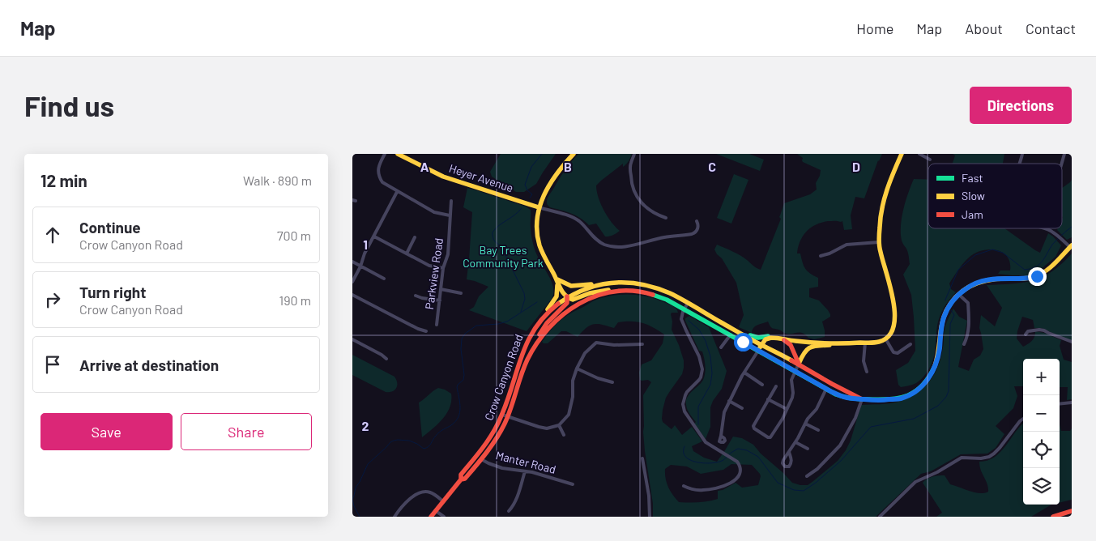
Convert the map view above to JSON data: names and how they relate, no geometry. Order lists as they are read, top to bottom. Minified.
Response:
{"streets":{"main road":["Heyer Avenue","Crow Canyon Road"],"street":["Parkview Road","Manter Road"]},"crossings":[["Crow Canyon Road","Manter Road"]],"parks":["Bay Trees Community Park"],"legend":["Fast","Slow","Jam"],"page":{"header":"Map","nav":["Home","Map","About","Contact"],"buttons":["Directions",["Save","Share"]],"title":"Find us","heading":["12 min","Walk · 890 m"],"list":[["Continue","Crow Canyon Road","700 m"],["Turn right","Crow Canyon Road","190 m"],"Arrive at destination"],"map_buttons":["+","−"]},"grid":{"columns":["A","B","C","D"],"rows":["1","2"]}}
